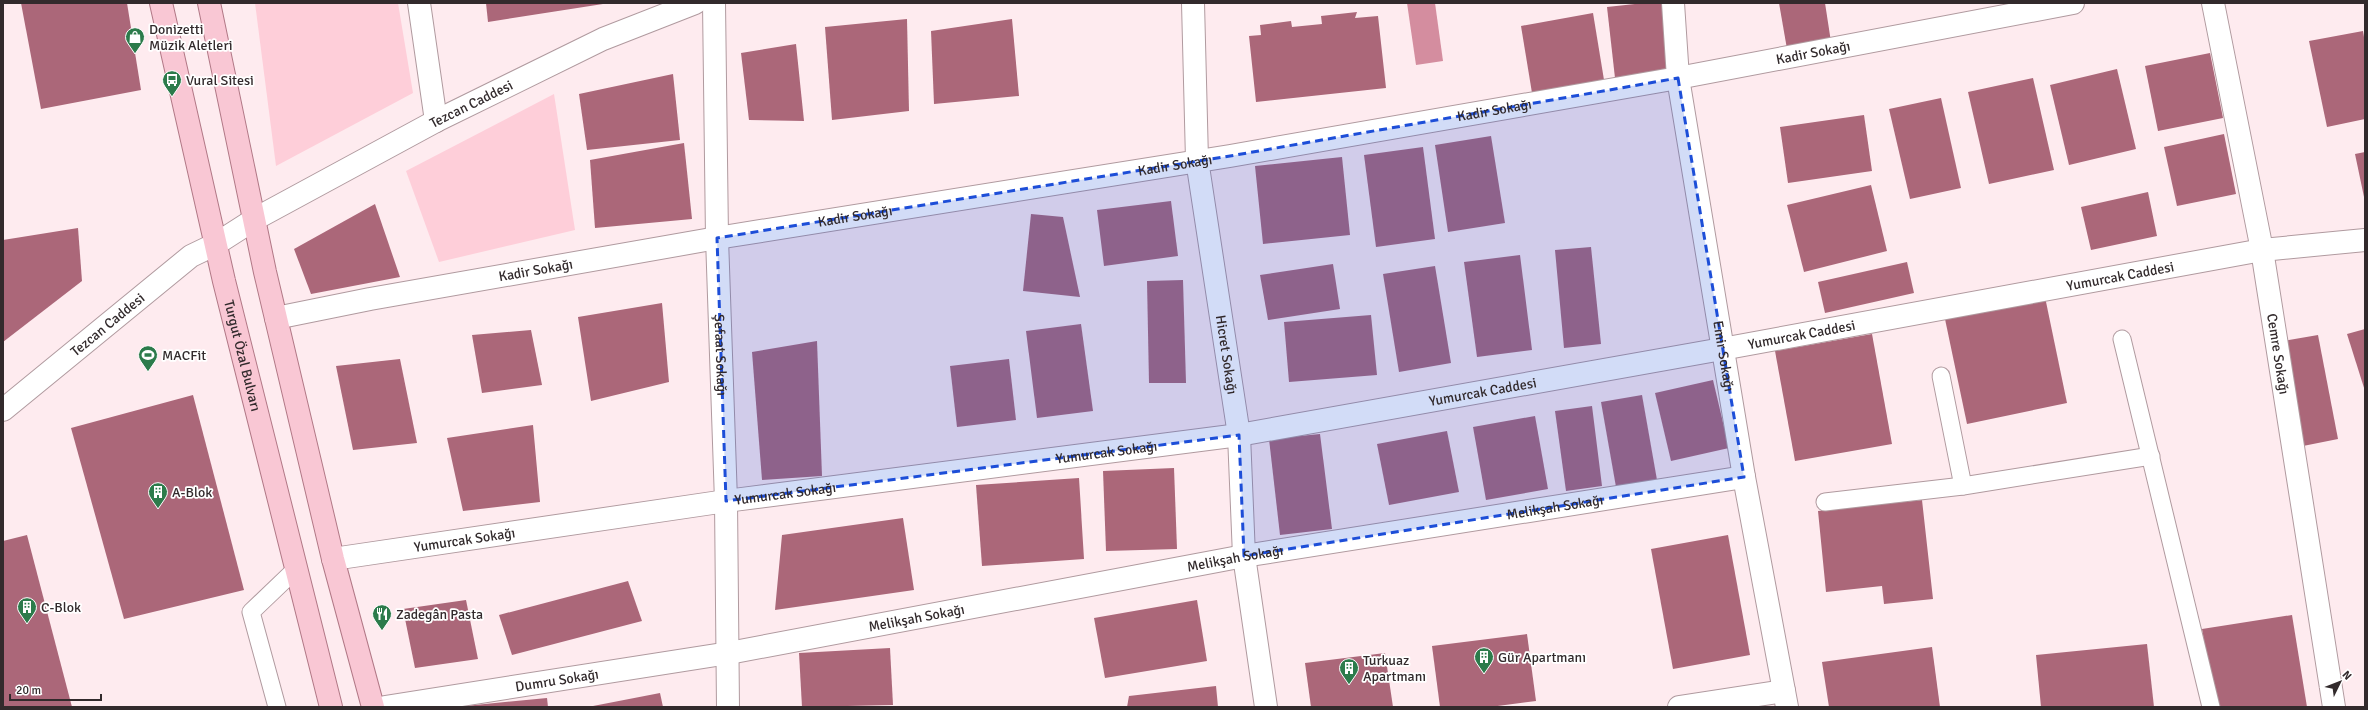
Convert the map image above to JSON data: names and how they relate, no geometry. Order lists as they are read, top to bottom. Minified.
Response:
{"streets":{"main road":["Turgut Özal Bulvarı"],"street":["Kadir Sokağı","Tezcan Caddesi","Yumurcak Caddesi","Cemre Sokağı","Şefaat Sokağı","Hicret Sokağı","Emir Sokağı","Yumurcak Sokağı","Melikşah Sokağı","Dumru Sokağı"]},"crossings":[["Kadir Sokağı","Şefaat Sokağı"],["Kadir Sokağı","Hicret Sokağı"],["Kadir Sokağı","Emir Sokağı"],["Tezcan Caddesi","Turgut Özal Bulvarı"],["Yumurcak Caddesi","Cemre Sokağı"],["Yumurcak Caddesi","Hicret Sokağı"],["Yumurcak Caddesi","Emir Sokağı"],["Yumurcak Caddesi","Yumurcak Sokağı"],["Şefaat Sokağı","Yumurcak Sokağı"],["Şefaat Sokağı","Melikşah Sokağı"],["Şefaat Sokağı","Dumru Sokağı"],["Hicret Sokağı","Yumurcak Sokağı"],["Hicret Sokağı","Melikşah Sokağı"],["Emir Sokağı","Melikşah Sokağı"],["Melikşah Sokağı","Dumru Sokağı"]],"places":{"shop":["Donizetti Müzik Aletleri"],"bus stop":["Vural Sitesi"],"sports":["MACFit"],"building":["A-Blok","C-Blok","Gür Apartmanı","Turkuaz Apartmanı"],"restaurant":["Zadegân Pasta"]},"scale_bar":"20 m","north":"top right"}
